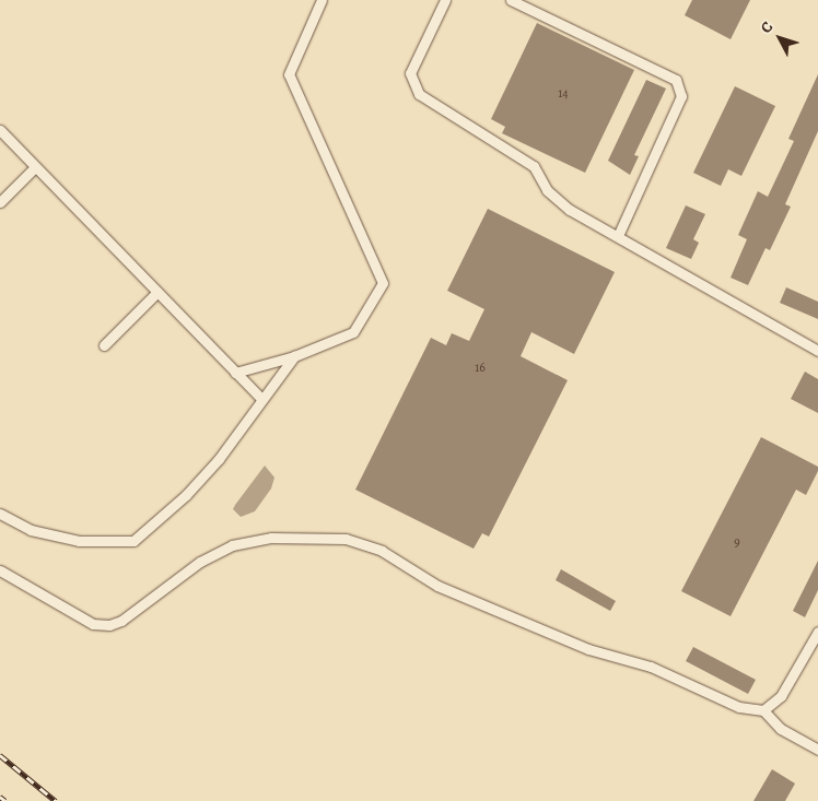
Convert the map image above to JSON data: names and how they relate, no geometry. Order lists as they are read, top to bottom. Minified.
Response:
{"house_numbers":["14","16","9"],"north":"top left"}
